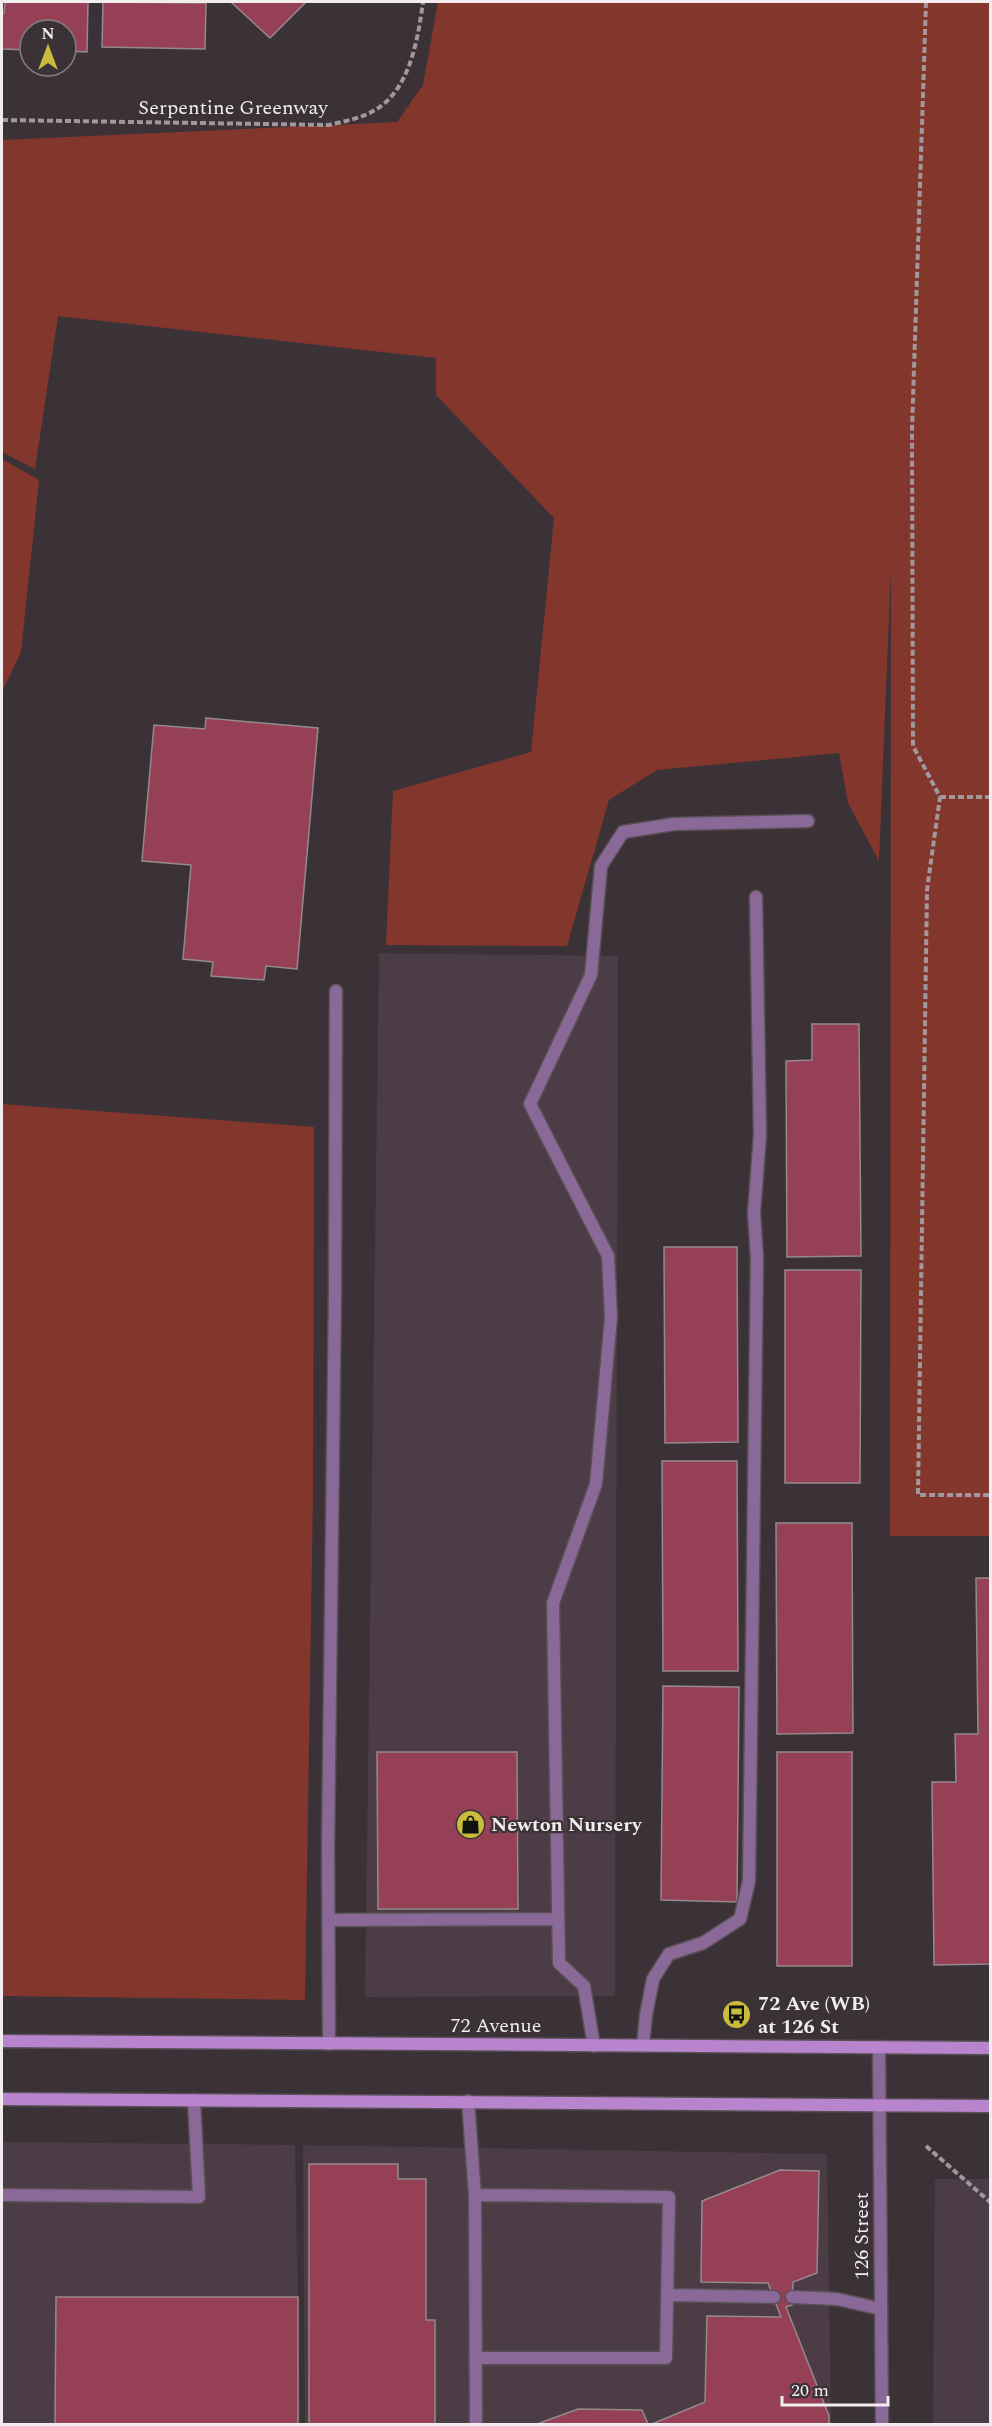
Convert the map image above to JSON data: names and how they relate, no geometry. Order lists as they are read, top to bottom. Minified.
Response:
{"streets":{"main road":["72 Avenue"],"street":["126 Street"],"path":["Serpentine Greenway"]},"crossings":[["72 Avenue","126 Street"]],"places":{"shop":["Newton Nursery"],"bus stop":["72 Ave (WB) at 126 St"]},"scale_bar":"20 m","north":"top"}
